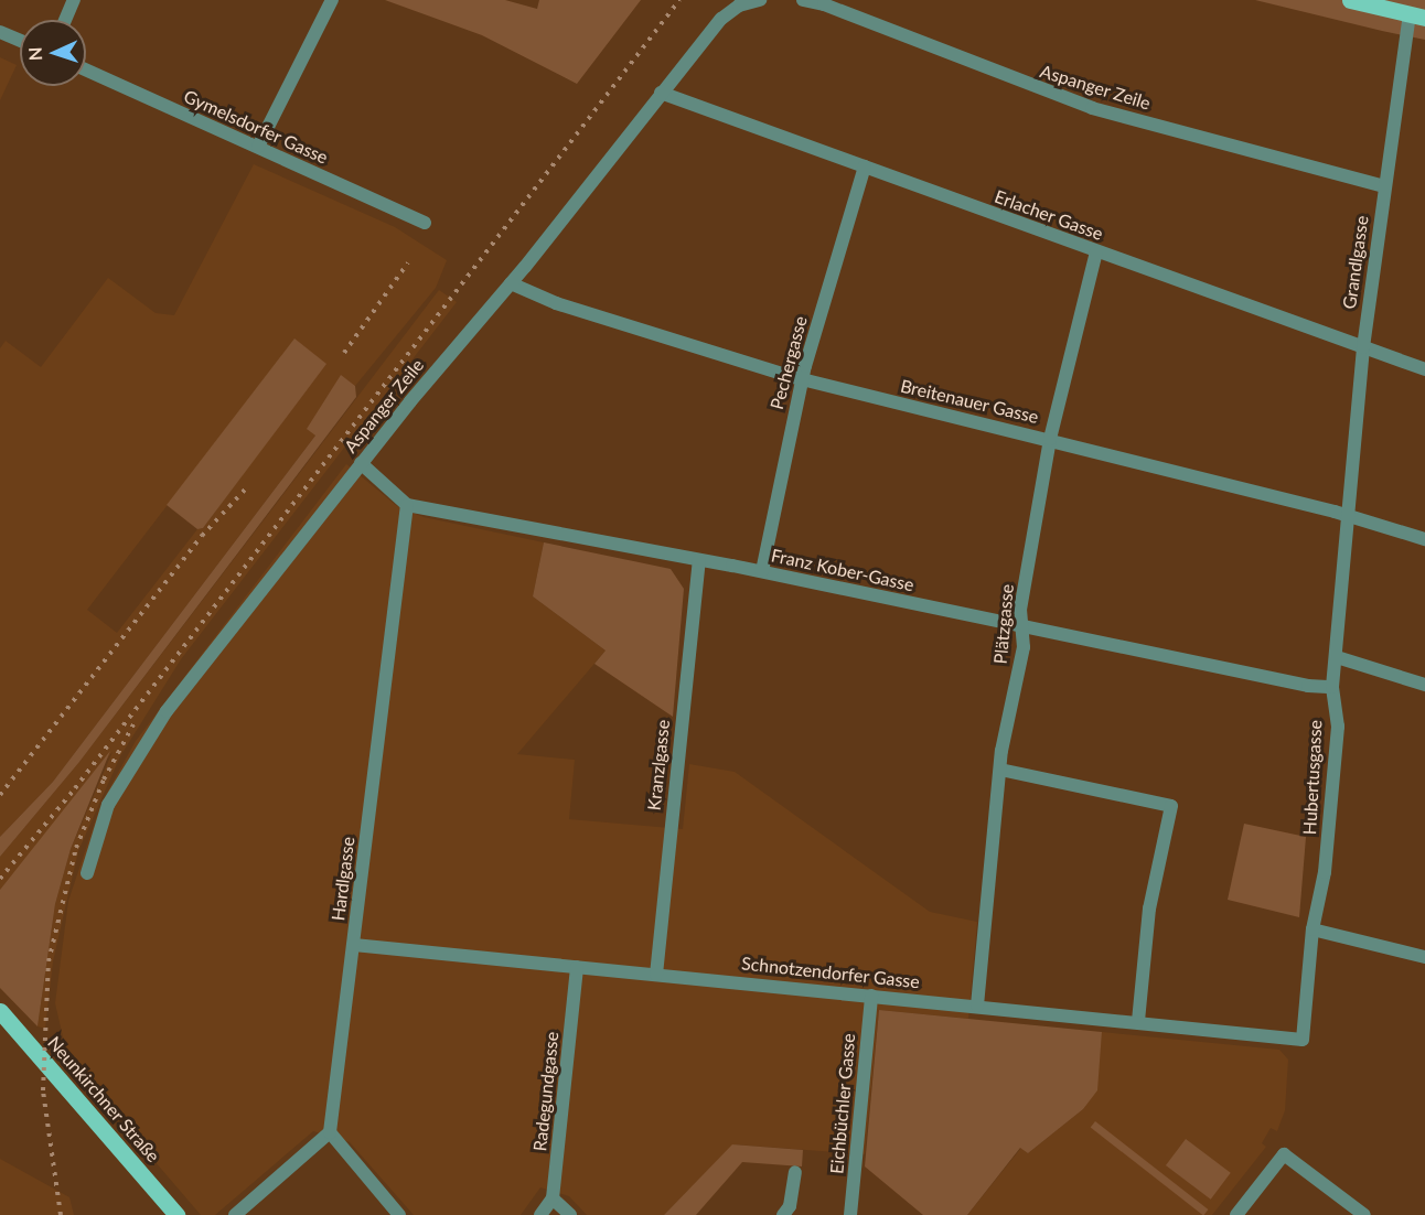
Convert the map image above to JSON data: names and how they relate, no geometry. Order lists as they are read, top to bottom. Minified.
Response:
{"streets":{"main road":["Neunkirchner Straße"],"street":["Aspanger Zeile","Gymelsdorfer Gasse","Erlacher Gasse","Grandlgasse","Pechergasse","Breitenauer Gasse","Franz Kober-Gasse","Plätzgasse","Kranzlgasse","Hubertusgasse","Hardlgasse","Schnotzendorfer Gasse","Radegundgasse","Eichbüchler Gasse"]},"crossings":[["Aspanger Zeile","Erlacher Gasse"],["Aspanger Zeile","Grandlgasse"],["Aspanger Zeile","Breitenauer Gasse"],["Erlacher Gasse","Grandlgasse"],["Erlacher Gasse","Pechergasse"],["Erlacher Gasse","Plätzgasse"],["Grandlgasse","Breitenauer Gasse"],["Grandlgasse","Hubertusgasse"],["Pechergasse","Breitenauer Gasse"],["Pechergasse","Franz Kober-Gasse"],["Breitenauer Gasse","Plätzgasse"],["Breitenauer Gasse","Hubertusgasse"],["Franz Kober-Gasse","Plätzgasse"],["Franz Kober-Gasse","Kranzlgasse"],["Franz Kober-Gasse","Hubertusgasse"],["Franz Kober-Gasse","Hardlgasse"],["Plätzgasse","Schnotzendorfer Gasse"],["Kranzlgasse","Schnotzendorfer Gasse"],["Hubertusgasse","Schnotzendorfer Gasse"],["Hardlgasse","Schnotzendorfer Gasse"],["Schnotzendorfer Gasse","Radegundgasse"],["Schnotzendorfer Gasse","Eichbüchler Gasse"]],"north":"left"}
